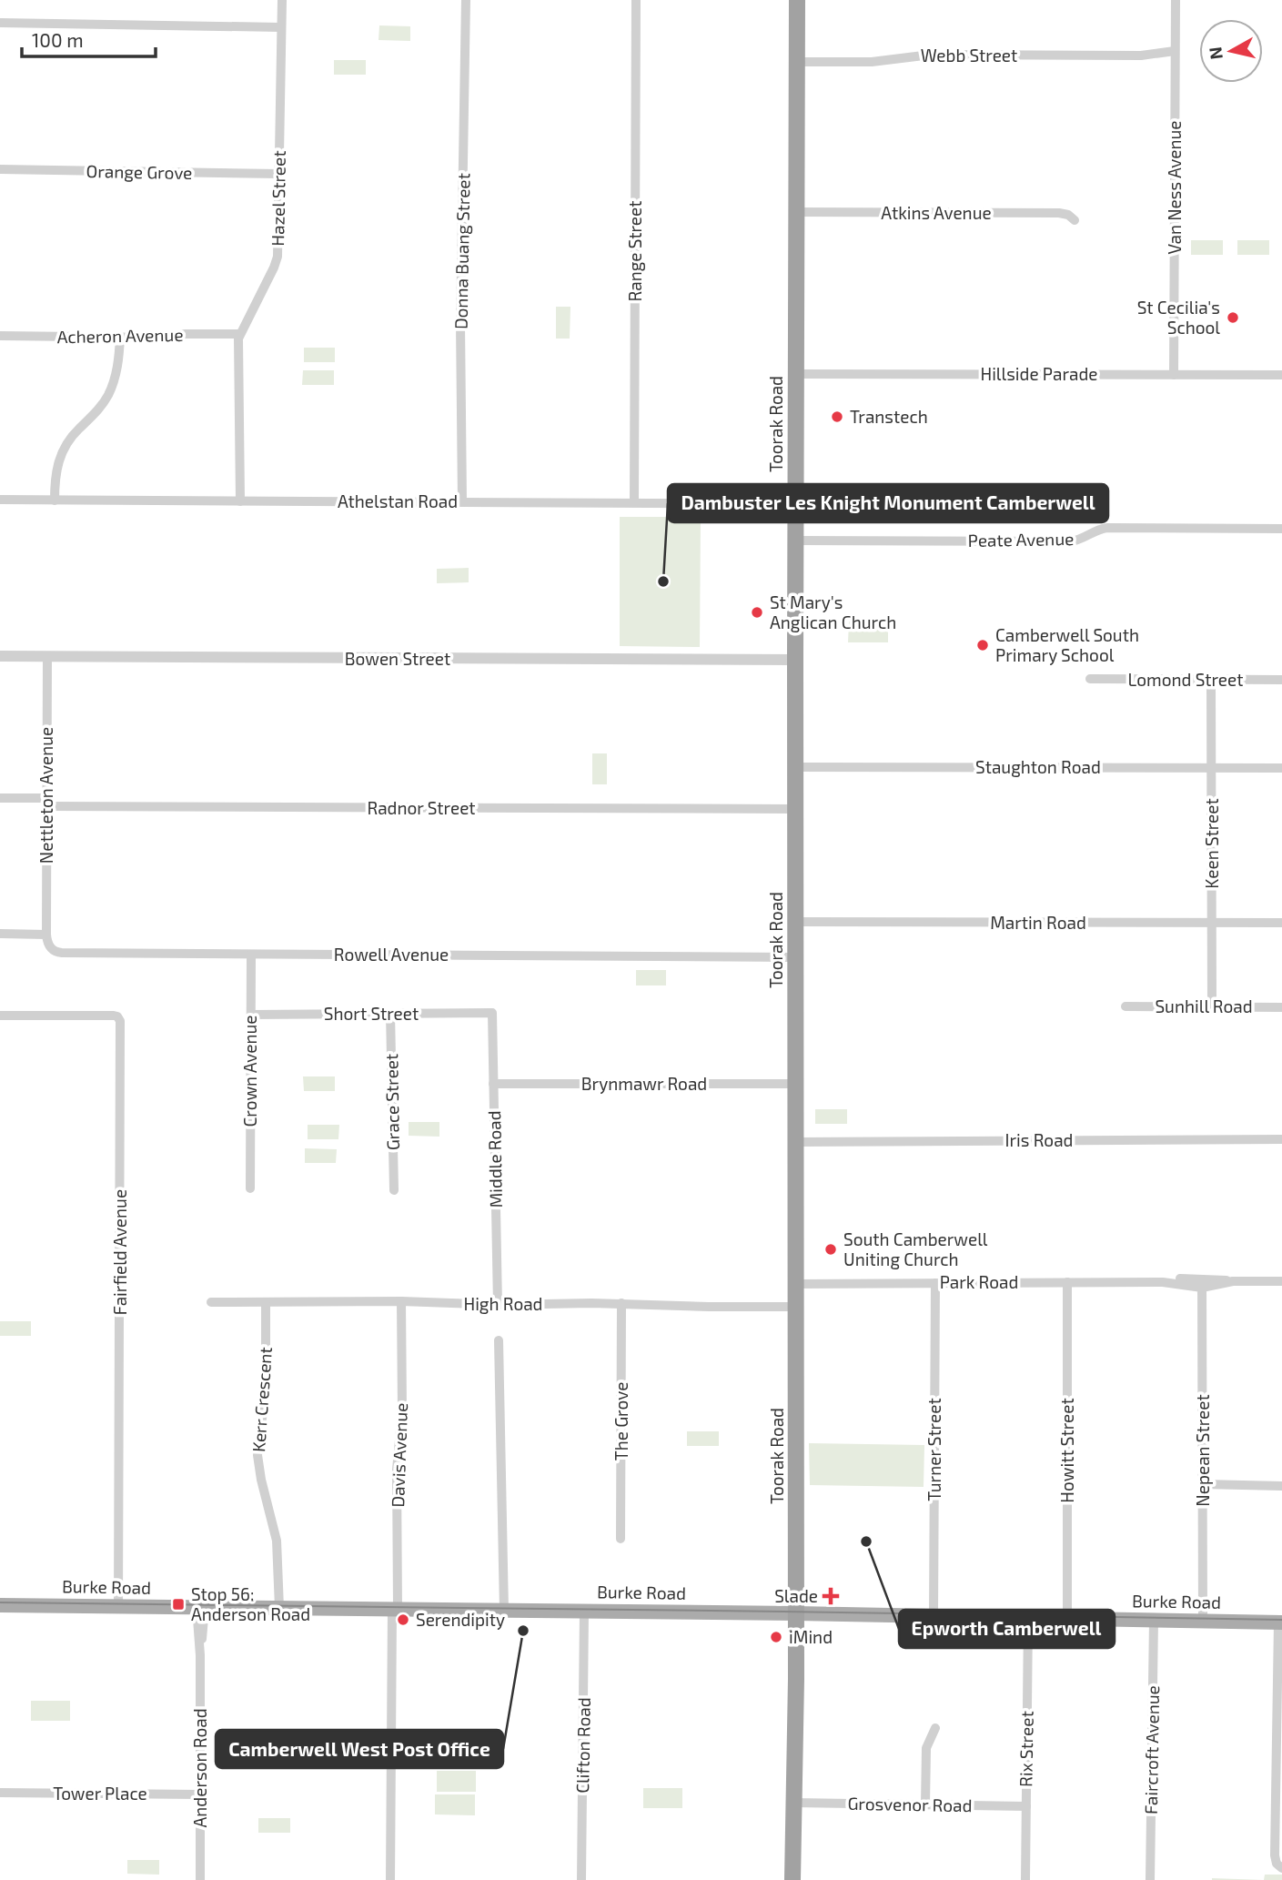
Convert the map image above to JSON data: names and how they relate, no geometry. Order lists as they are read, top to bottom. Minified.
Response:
{"streets":{"highway":["Toorak Road"],"main road":["Burke Road"],"street":["Webb Street","Orange Grove","Van Ness Avenue","Hazel Street","Atkins Avenue","Donna Buang Street","Range Street","Acheron Avenue","Hillside Parade","Athelstan Road","Peate Avenue","Bowen Street","Lomond Street","Staughton Road","Nettleton Avenue","Radnor Street","Keen Street","Martin Road","Rowell Avenue","Sunhill Road","Short Street","Crown Avenue","Brynmawr Road","Grace Street","Iris Road","Middle Road","Fairfield Avenue","Park Road","High Road","Kerr Crescent","The Grove","Turner Street","Howitt Street","Nepean Street","Davis Avenue","Clifton Road","Rix Street","Faircroft Avenue","Anderson Road","Tower Place","Grosvenor Road"]},"crossings":[["Webb Street","Van Ness Avenue"],["Webb Street","Toorak Road"],["Orange Grove","Hazel Street"],["Van Ness Avenue","Hillside Parade"],["Hazel Street","Acheron Avenue"],["Hazel Street","Athelstan Road"],["Atkins Avenue","Toorak Road"],["Donna Buang Street","Athelstan Road"],["Range Street","Athelstan Road"],["Hillside Parade","Toorak Road"],["Toorak Road","Athelstan Road"],["Toorak Road","Peate Avenue"],["Toorak Road","Bowen Street"],["Toorak Road","Staughton Road"],["Toorak Road","Radnor Street"],["Toorak Road","Martin Road"],["Toorak Road","Rowell Avenue"],["Toorak Road","Brynmawr Road"],["Toorak Road","Iris Road"],["Toorak Road","Park Road"],["Toorak Road","High Road"],["Toorak Road","Burke Road"],["Toorak Road","Grosvenor Road"],["Bowen Street","Nettleton Avenue"],["Lomond Street","Keen Street"],["Staughton Road","Keen Street"],["Nettleton Avenue","Radnor Street"],["Nettleton Avenue","Rowell Avenue"],["Keen Street","Martin Road"],["Keen Street","Sunhill Road"],["Rowell Avenue","Crown Avenue"],["Short Street","Crown Avenue"],["Short Street","Grace Street"],["Short Street","Middle Road"],["Brynmawr Road","Middle Road"],["Middle Road","High Road"],["Fairfield Avenue","Burke Road"],["Park Road","Turner Street"],["Park Road","Howitt Street"],["Park Road","Nepean Street"],["High Road","Kerr Crescent"],["High Road","The Grove"],["High Road","Davis Avenue"],["Kerr Crescent","Burke Road"],["Turner Street","Burke Road"],["Howitt Street","Burke Road"],["Nepean Street","Burke Road"],["Davis Avenue","Burke Road"],["Burke Road","Clifton Road"],["Burke Road","Rix Street"],["Burke Road","Faircroft Avenue"],["Burke Road","Anderson Road"],["Rix Street","Grosvenor Road"],["Anderson Road","Tower Place"]],"places":{"other":["St Cecilia's School","Transtech","Dambuster Les Knight Monument Camberwell","St Mary's Anglican Church","Camberwell South Primary School","South Camberwell Uniting Church","Epworth Camberwell","Serendipity","Camberwell West Post Office","iMind"],"health":["Slade"],"transit":["Stop 56: Anderson Road"]},"scale_bar":"100 m","north":"left"}
